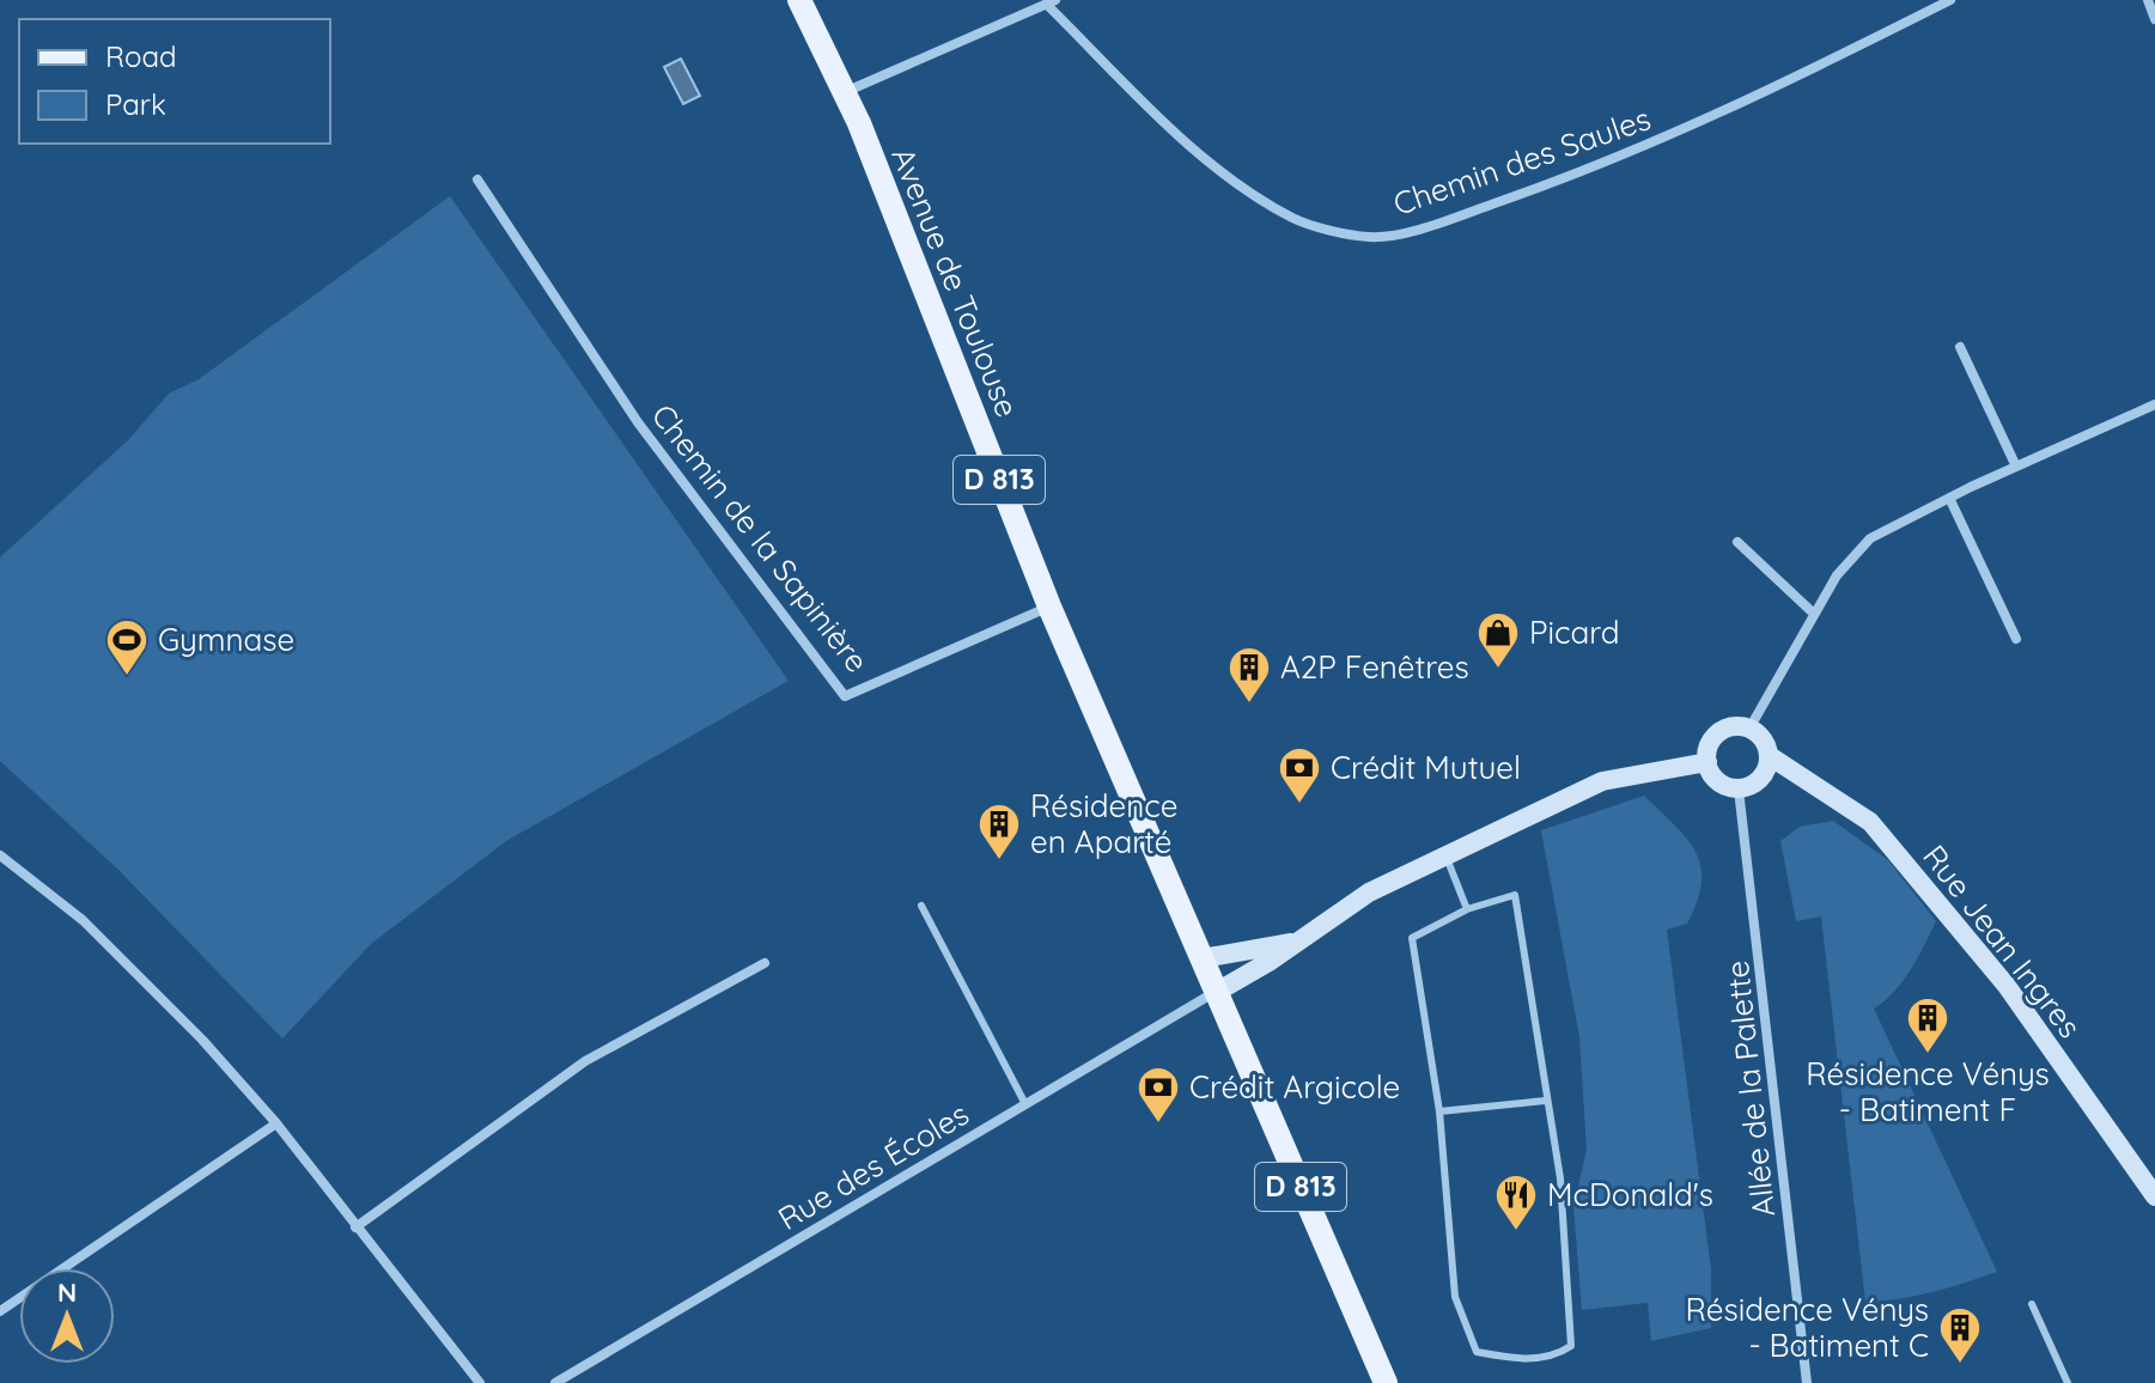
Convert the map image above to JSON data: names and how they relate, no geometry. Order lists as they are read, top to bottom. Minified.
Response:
{"streets":{"main road":["Avenue de Toulouse","D 813"],"street":["Chemin des Saules","Chemin de la Sapinière","Rue Jean Ingres","Allée de la Palette","Rue des Écoles"]},"crossings":[["Avenue de Toulouse","Chemin de la Sapinière"],["Avenue de Toulouse","Rue des Écoles"],["Rue Jean Ingres","Allée de la Palette"]],"places":{"shop":["Picard"],"sports":["Gymnase"],"building":["A2P Fenêtres","Résidence en Aparté","Résidence Vénys - Batiment F","Résidence Vénys - Batiment C"],"bank":["Crédit Mutuel","Crédit Argicole"],"restaurant":["McDonald's"]},"legend":["Road","Park"],"north":"top"}
